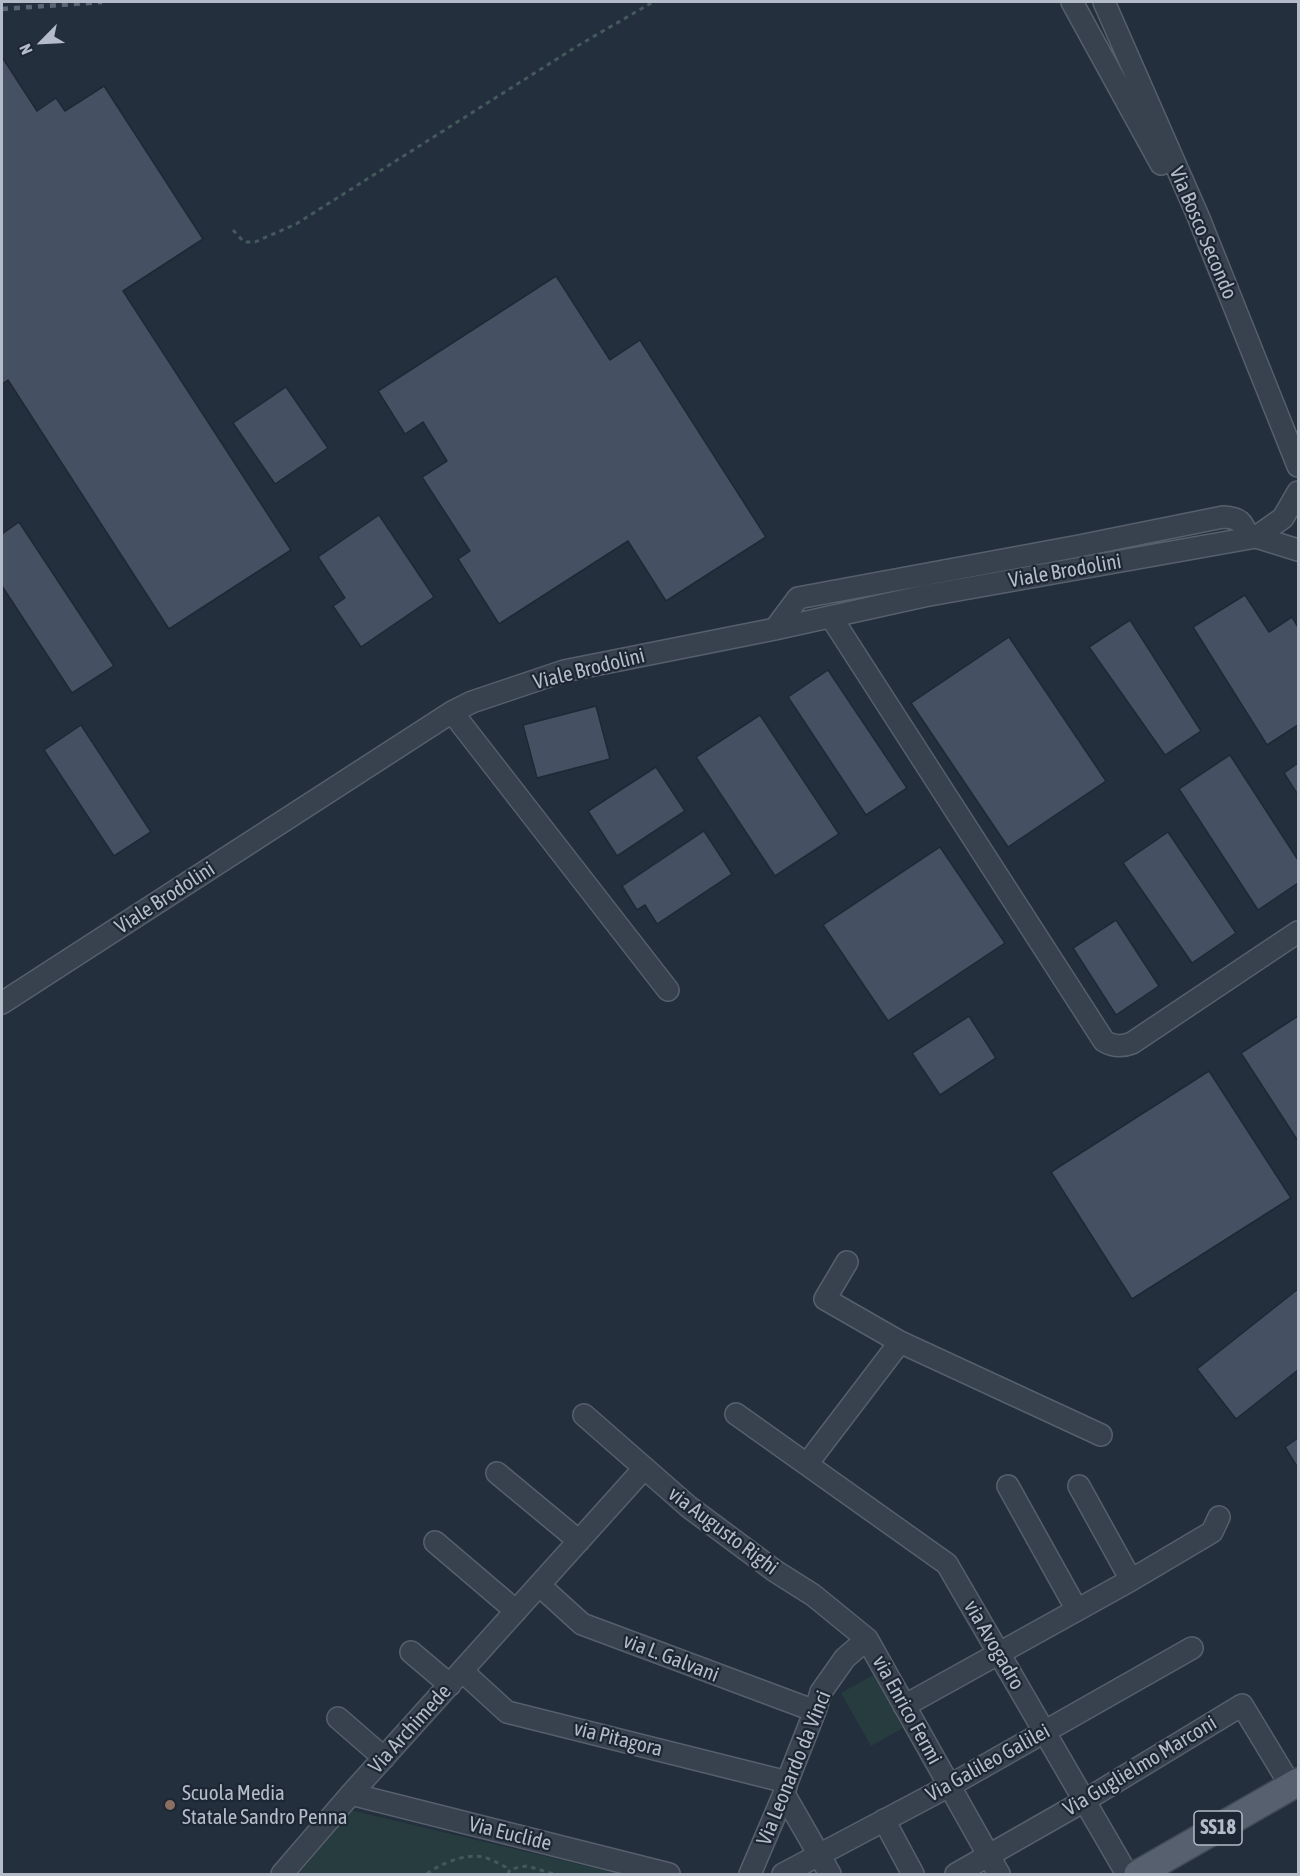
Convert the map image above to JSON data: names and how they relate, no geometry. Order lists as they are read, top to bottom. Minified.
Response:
{"streets":{"main road":["SS18"],"street":["Via Bosco Secondo","Viale Brodolini","via Augusto Righi","via Avogadro","via L. Galvani","via Enrico Fermi","Via Archimede","via Pitagora","Via Galileo Galilei","Via Guglielmo Marconi","Via Leonardo da Vinci","Via Euclide"]},"crossings":[["via Augusto Righi","via Enrico Fermi"],["via Augusto Righi","Via Archimede"],["via Augusto Righi","Via Leonardo da Vinci"],["via Avogadro","Via Galileo Galilei"],["via Avogadro","Via Guglielmo Marconi"],["via L. Galvani","Via Archimede"],["via L. Galvani","Via Leonardo da Vinci"],["via Enrico Fermi","Via Galileo Galilei"],["via Enrico Fermi","Via Guglielmo Marconi"],["via Enrico Fermi","Via Leonardo da Vinci"],["Via Archimede","via Pitagora"],["Via Archimede","Via Euclide"],["via Pitagora","Via Leonardo da Vinci"],["Via Guglielmo Marconi","SS18"]],"places":["Scuola Media Statale Sandro Penna"],"north":"bottom left"}
